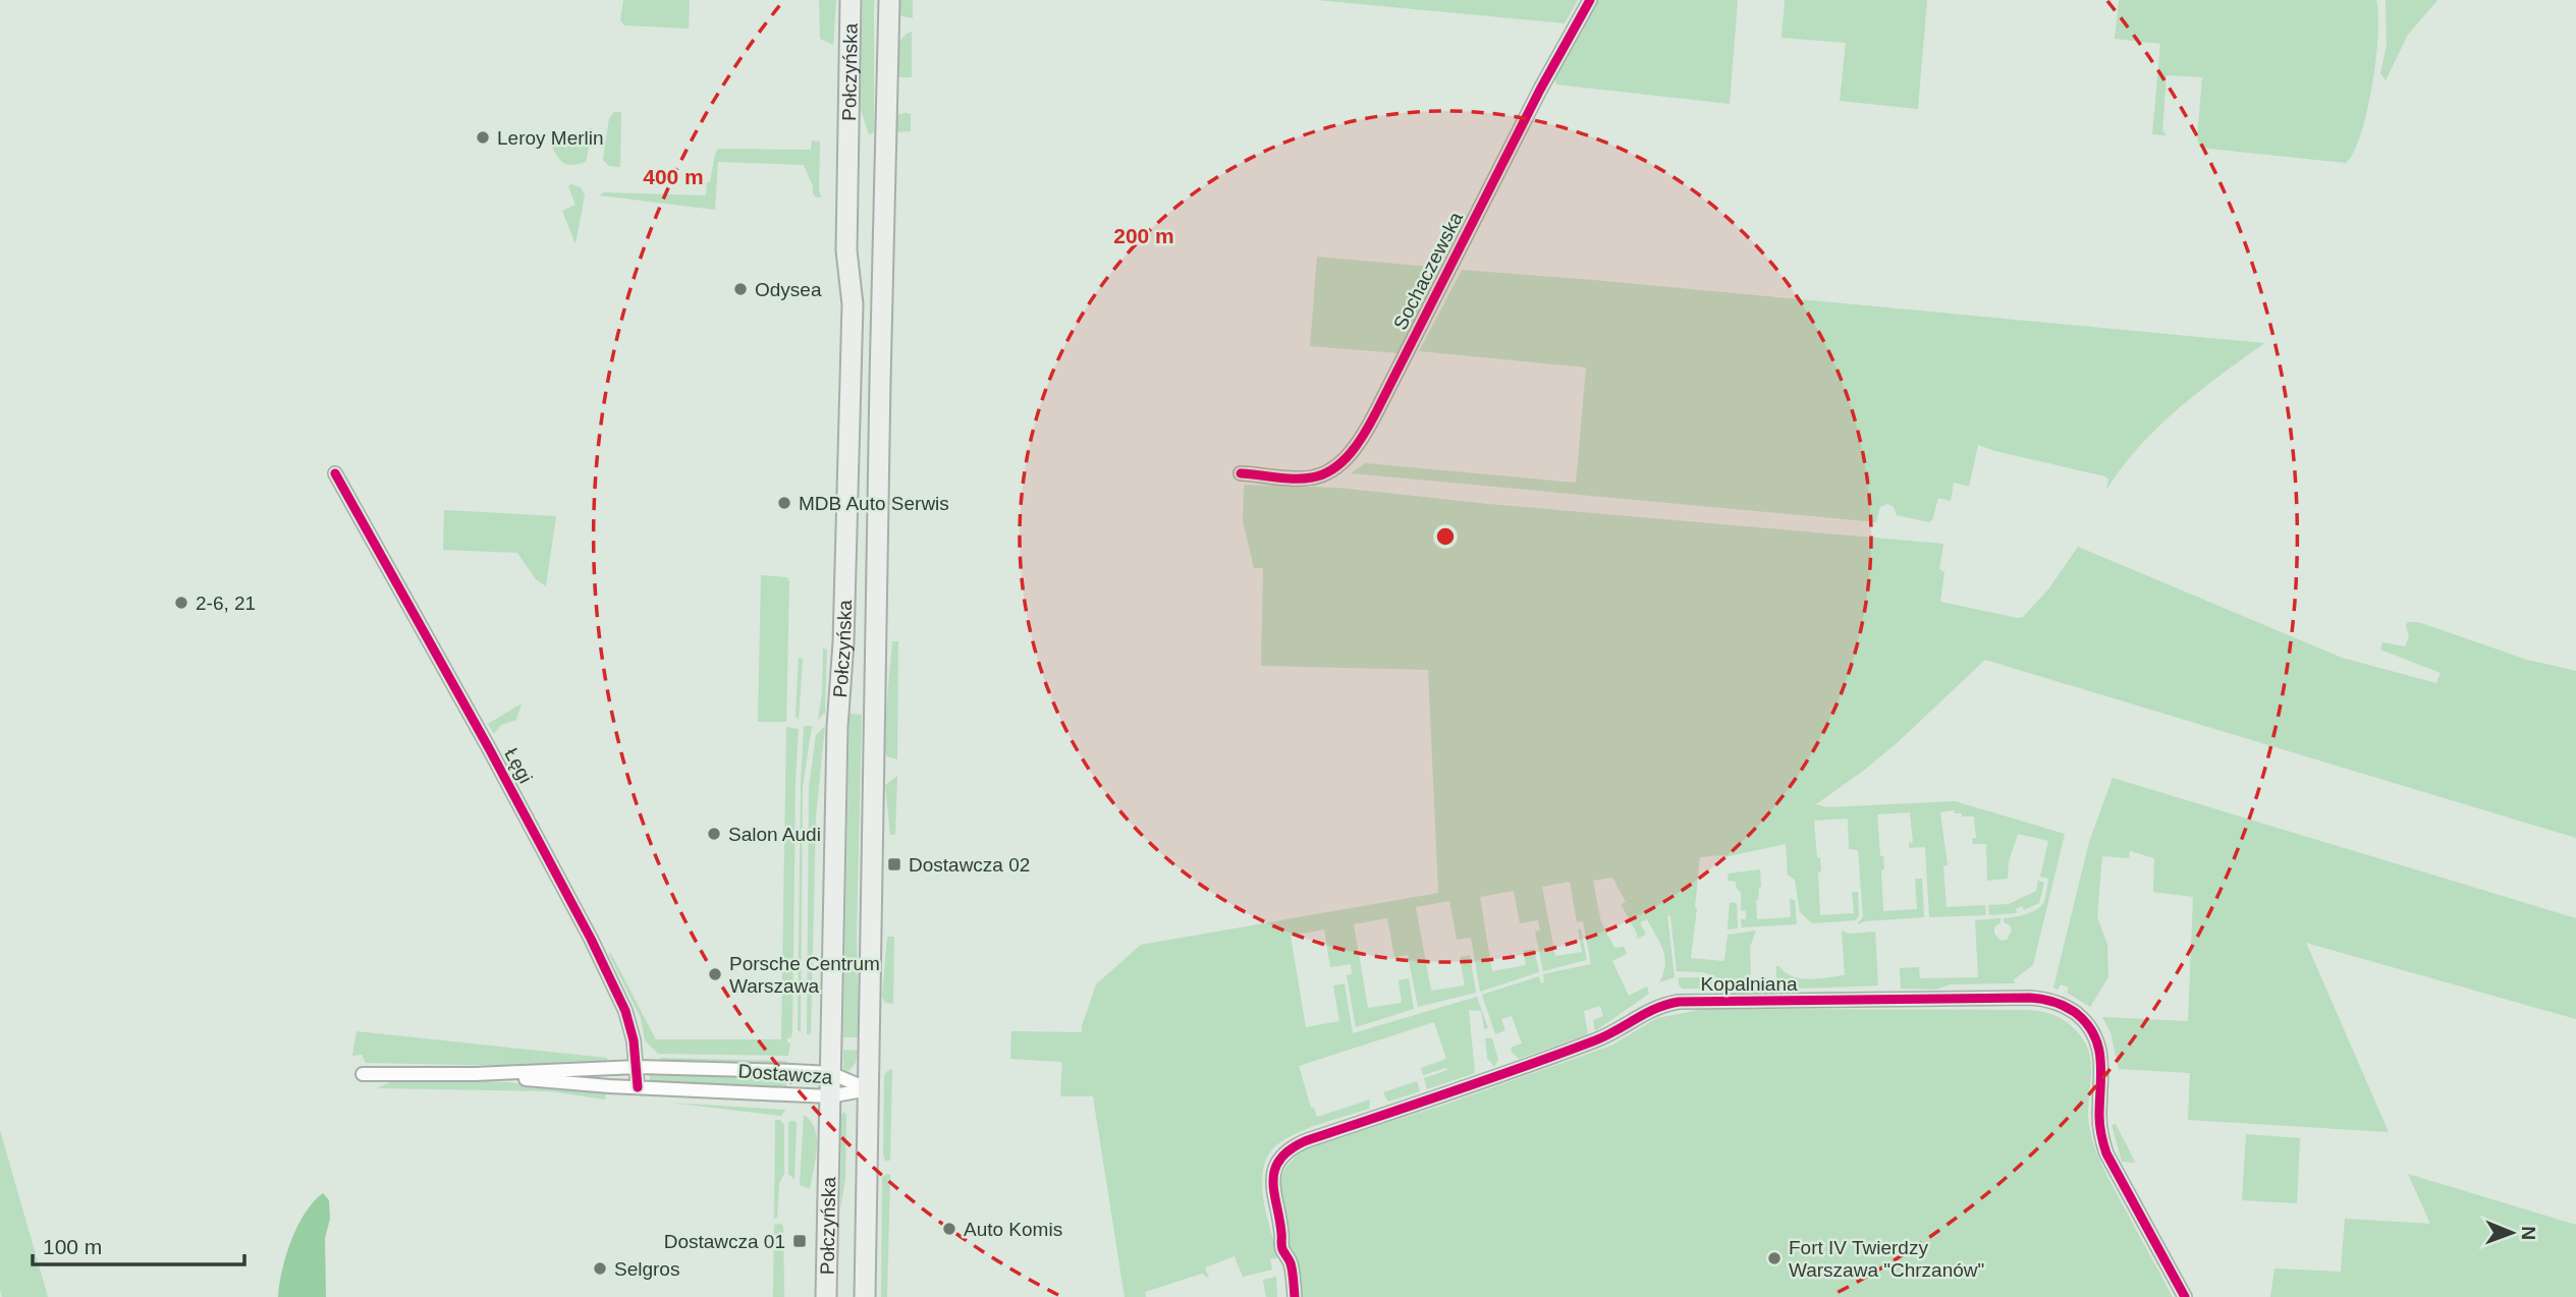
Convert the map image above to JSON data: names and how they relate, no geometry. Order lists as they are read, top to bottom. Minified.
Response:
{"streets":{"main road":["Połczyńska"],"street":["Sochaczewska","Łęgi","Kopalniana","Dostawcza"]},"crossings":[["Połczyńska","Dostawcza"],["Łęgi","Dostawcza"]],"places":{"other":["Leroy Merlin","Odysea","MDB Auto Serwis","2-6, 21","Salon Audi","Porsche Centrum Warszawa","Auto Komis","Fort IV Twierdzy Warszawa \"Chrzanów\"","Selgros"],"transit":["Dostawcza 02","Dostawcza 01"]},"scale_bar":"100 m","north":"right","rings":["400 m","200 m"]}
